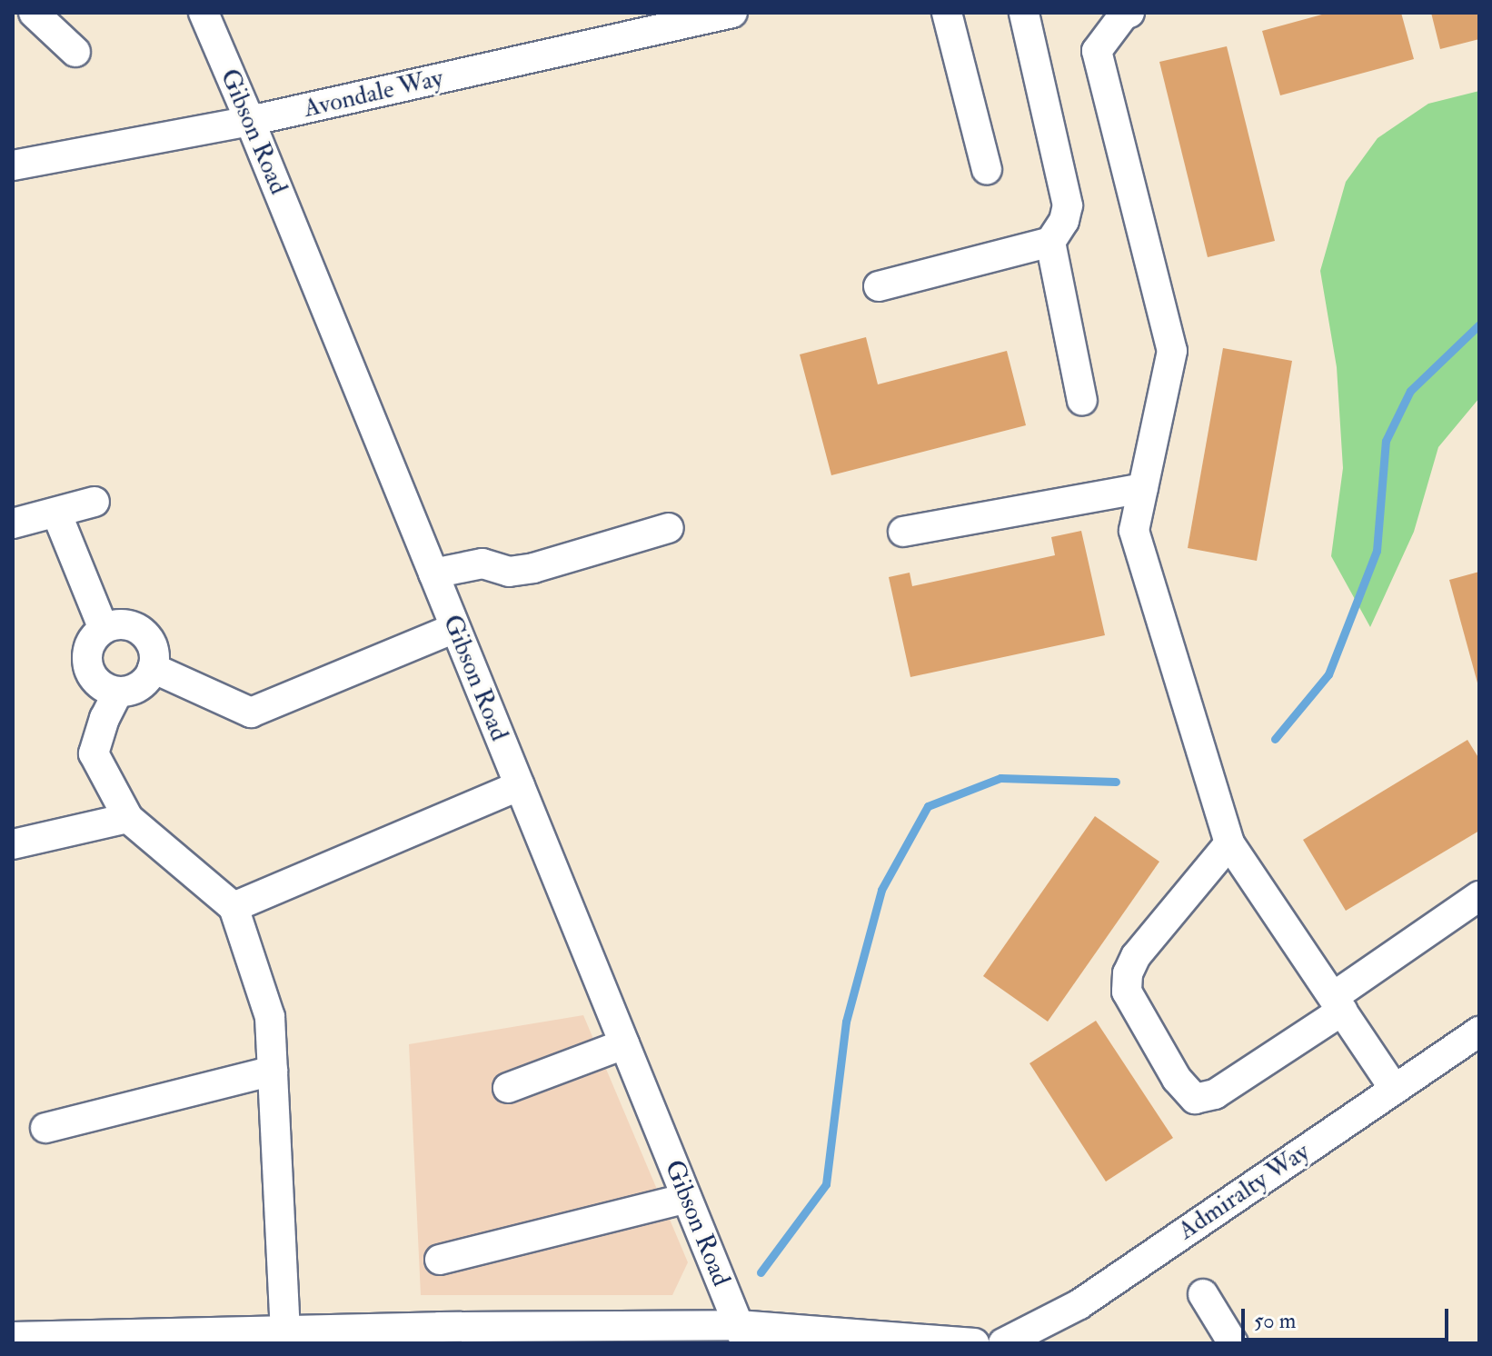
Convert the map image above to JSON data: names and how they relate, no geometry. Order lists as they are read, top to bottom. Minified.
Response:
{"streets":{"street":["Avondale Way","Gibson Road","Admiralty Way"]},"crossings":[["Avondale Way","Gibson Road"]],"scale_bar":"50 m"}
